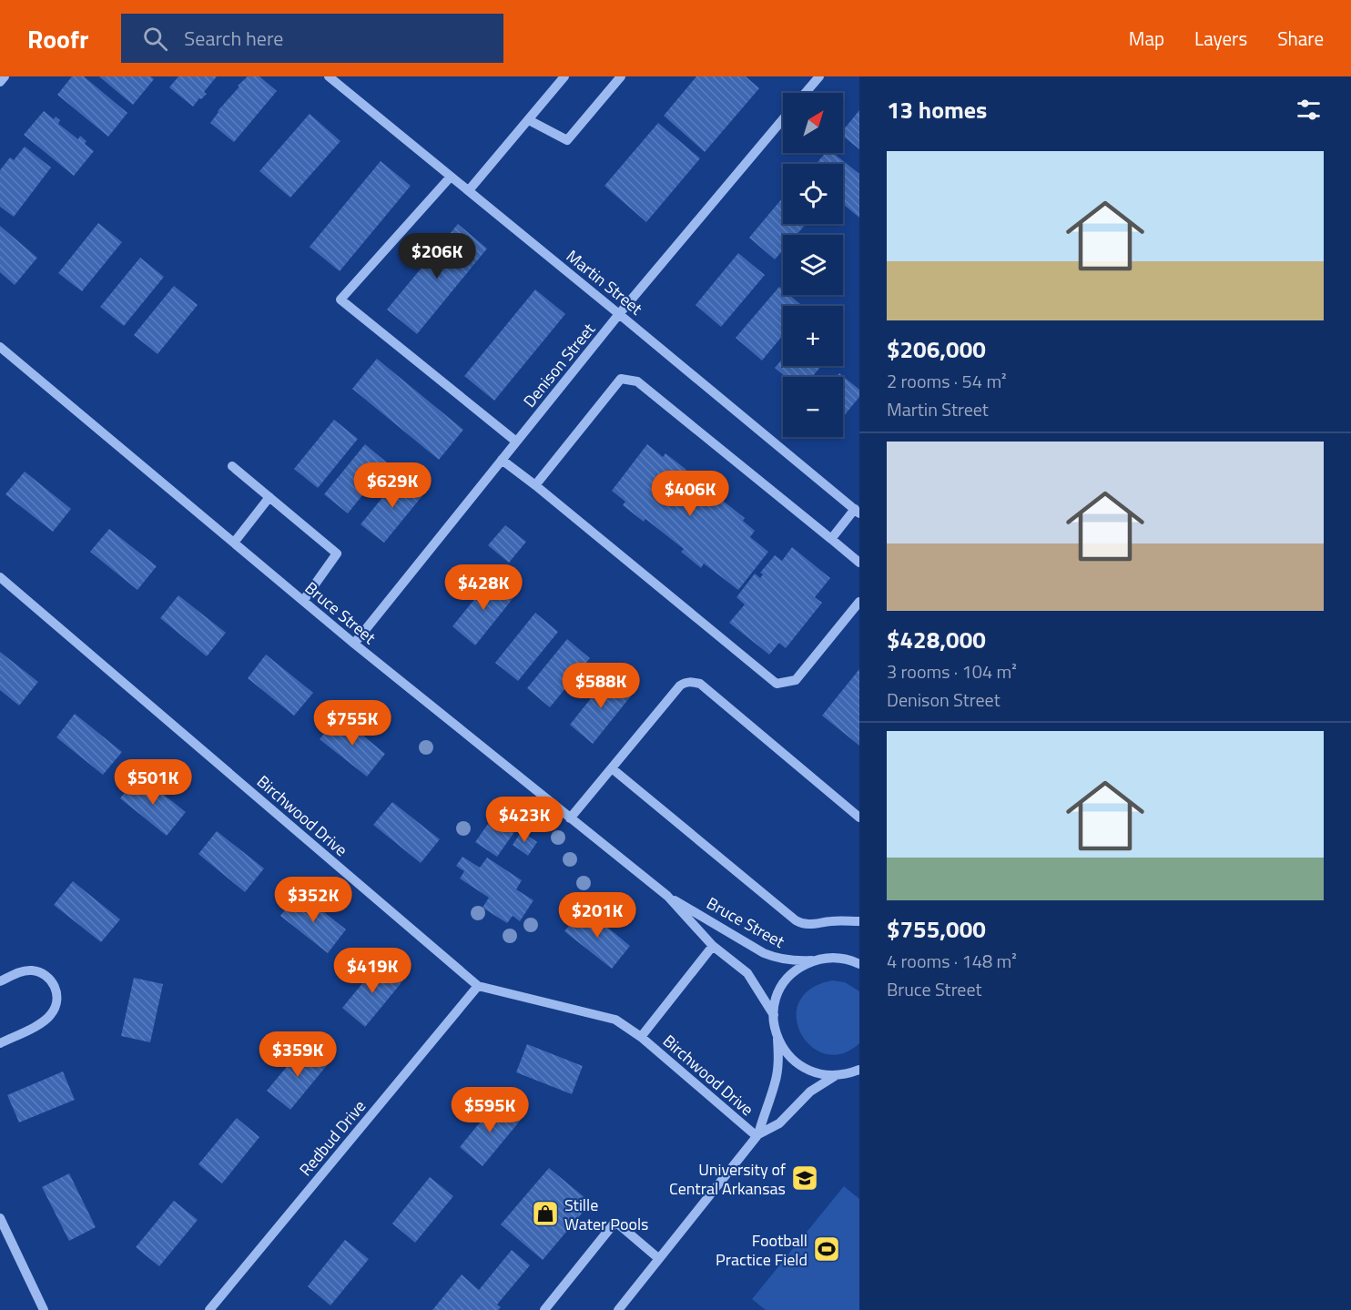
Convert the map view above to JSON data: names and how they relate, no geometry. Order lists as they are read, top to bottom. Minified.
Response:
{"streets":{"street":["Martin Street","Denison Street","Bruce Street","Birchwood Drive","Redbud Drive"]},"crossings":[["Martin Street","Denison Street"],["Denison Street","Bruce Street"],["Bruce Street","Birchwood Drive"],["Birchwood Drive","Redbud Drive"]],"places":{"school or university":["University of Central Arkansas"],"shop":["Stille Water Pools"],"sports":["Football Practice Field"]},"north":"top right","page":{"header":"Roofr","search":"Search here","nav":["Map","Layers","Share"],"heading":"13 homes","map_buttons":["+","−"],"list":[{"name":"$206,000","note":"2 rooms · 54 m² · Martin Street"},{"name":"$428,000","note":"3 rooms · 104 m² · Denison Street"},{"name":"$755,000","note":"4 rooms · 148 m² · Bruce Street"}],"price":["$206K","$629K","$406K","$428K","$588K","$755K","$501K","$423K","$352K","$201K","$419K","$359K","$595K"]}}
